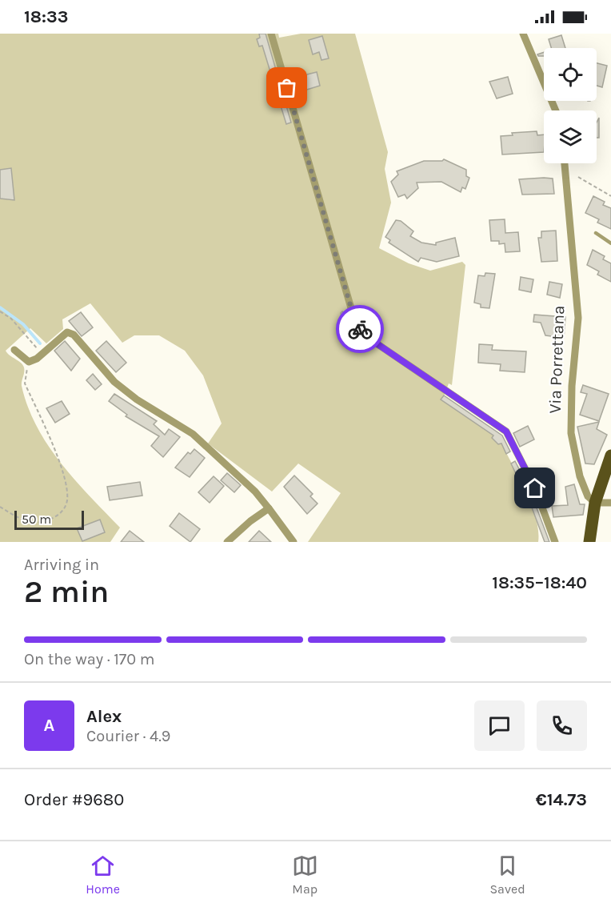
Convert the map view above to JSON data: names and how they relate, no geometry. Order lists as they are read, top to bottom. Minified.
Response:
{"streets":{"street":["Via Porrettana"]},"scale_bar":"50 m","page":{"status":"18:33","scale":"50 m","heading":["2 min","Arriving in","18:35–18:40"],"panel":["Alex","Courier · 4.9","Order #9680","€14.73"],"bar":"On the way · 170 m","round":"A","tabs":["Home","Map","Saved"]}}
